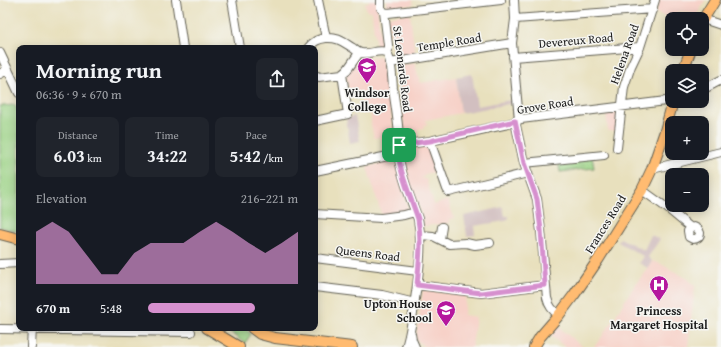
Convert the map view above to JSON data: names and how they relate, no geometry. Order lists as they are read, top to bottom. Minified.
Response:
{"streets":{"main road":["Frances Road"],"street":["Devereux Road","Temple Road","Helena Road","St Leonards Road","Grove Road","Queens Road"]},"crossings":[["Devereux Road","Helena Road"],["Temple Road","St Leonards Road"],["Helena Road","Grove Road"],["St Leonards Road","Grove Road"],["St Leonards Road","Queens Road"]],"places":{"school or university":["Windsor College","Upton House School"],"hospital":["Princess Margaret Hospital"]},"page":{"map_buttons":["+","−"],"heading":["Morning run","06:36 · 9 × 670 m"],"stats":[["Distance","6.03 km"],["Time","34:22"],["Pace","5:42 /km"]],"chart":["Elevation","216–221 m"],"list":[{"name":"670 m","note":"5:48"}]}}
